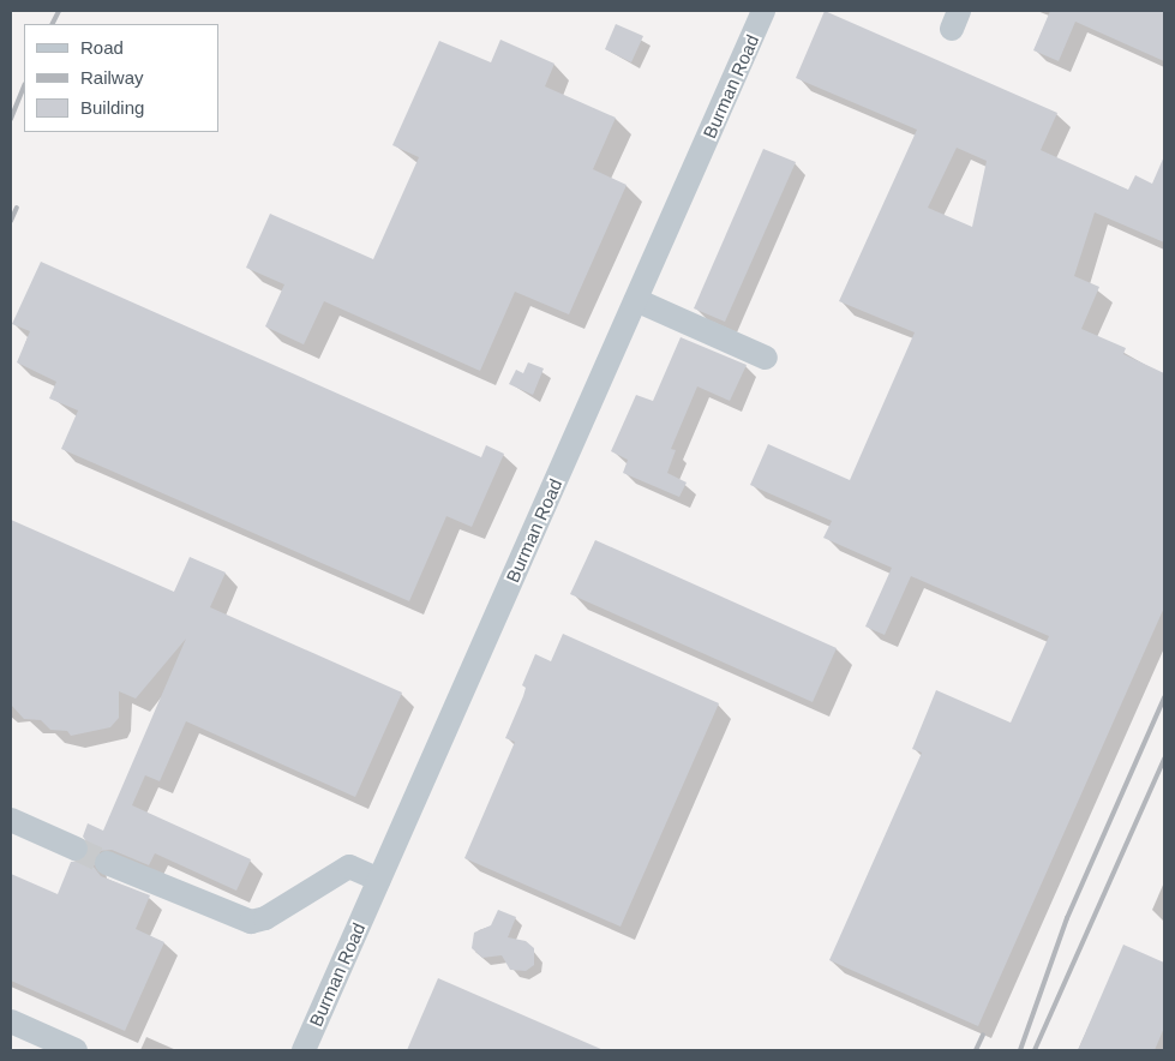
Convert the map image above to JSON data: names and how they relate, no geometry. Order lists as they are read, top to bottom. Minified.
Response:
{"streets":{"street":["Burman Road"]},"legend":["Road","Railway","Building"]}
